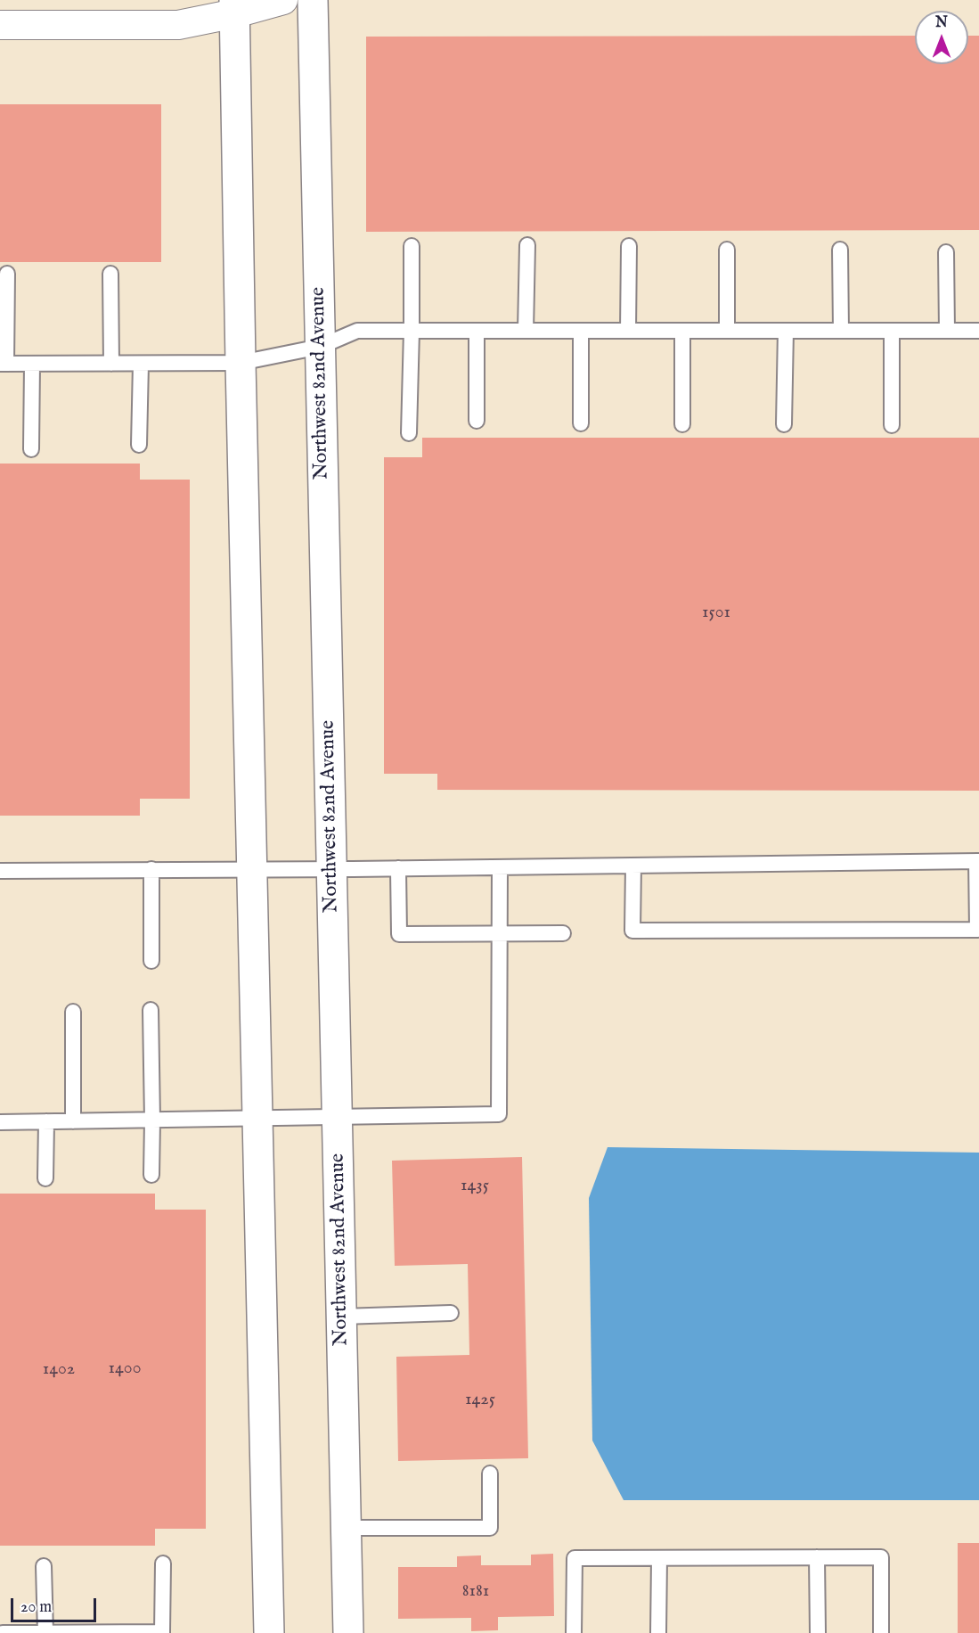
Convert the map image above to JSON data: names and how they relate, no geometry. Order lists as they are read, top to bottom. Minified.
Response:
{"streets":{"street":["Northwest 82nd Avenue"]},"house_numbers":["1501","1435","1400","1402","1425","8181"],"scale_bar":"20 m","north":"top"}
